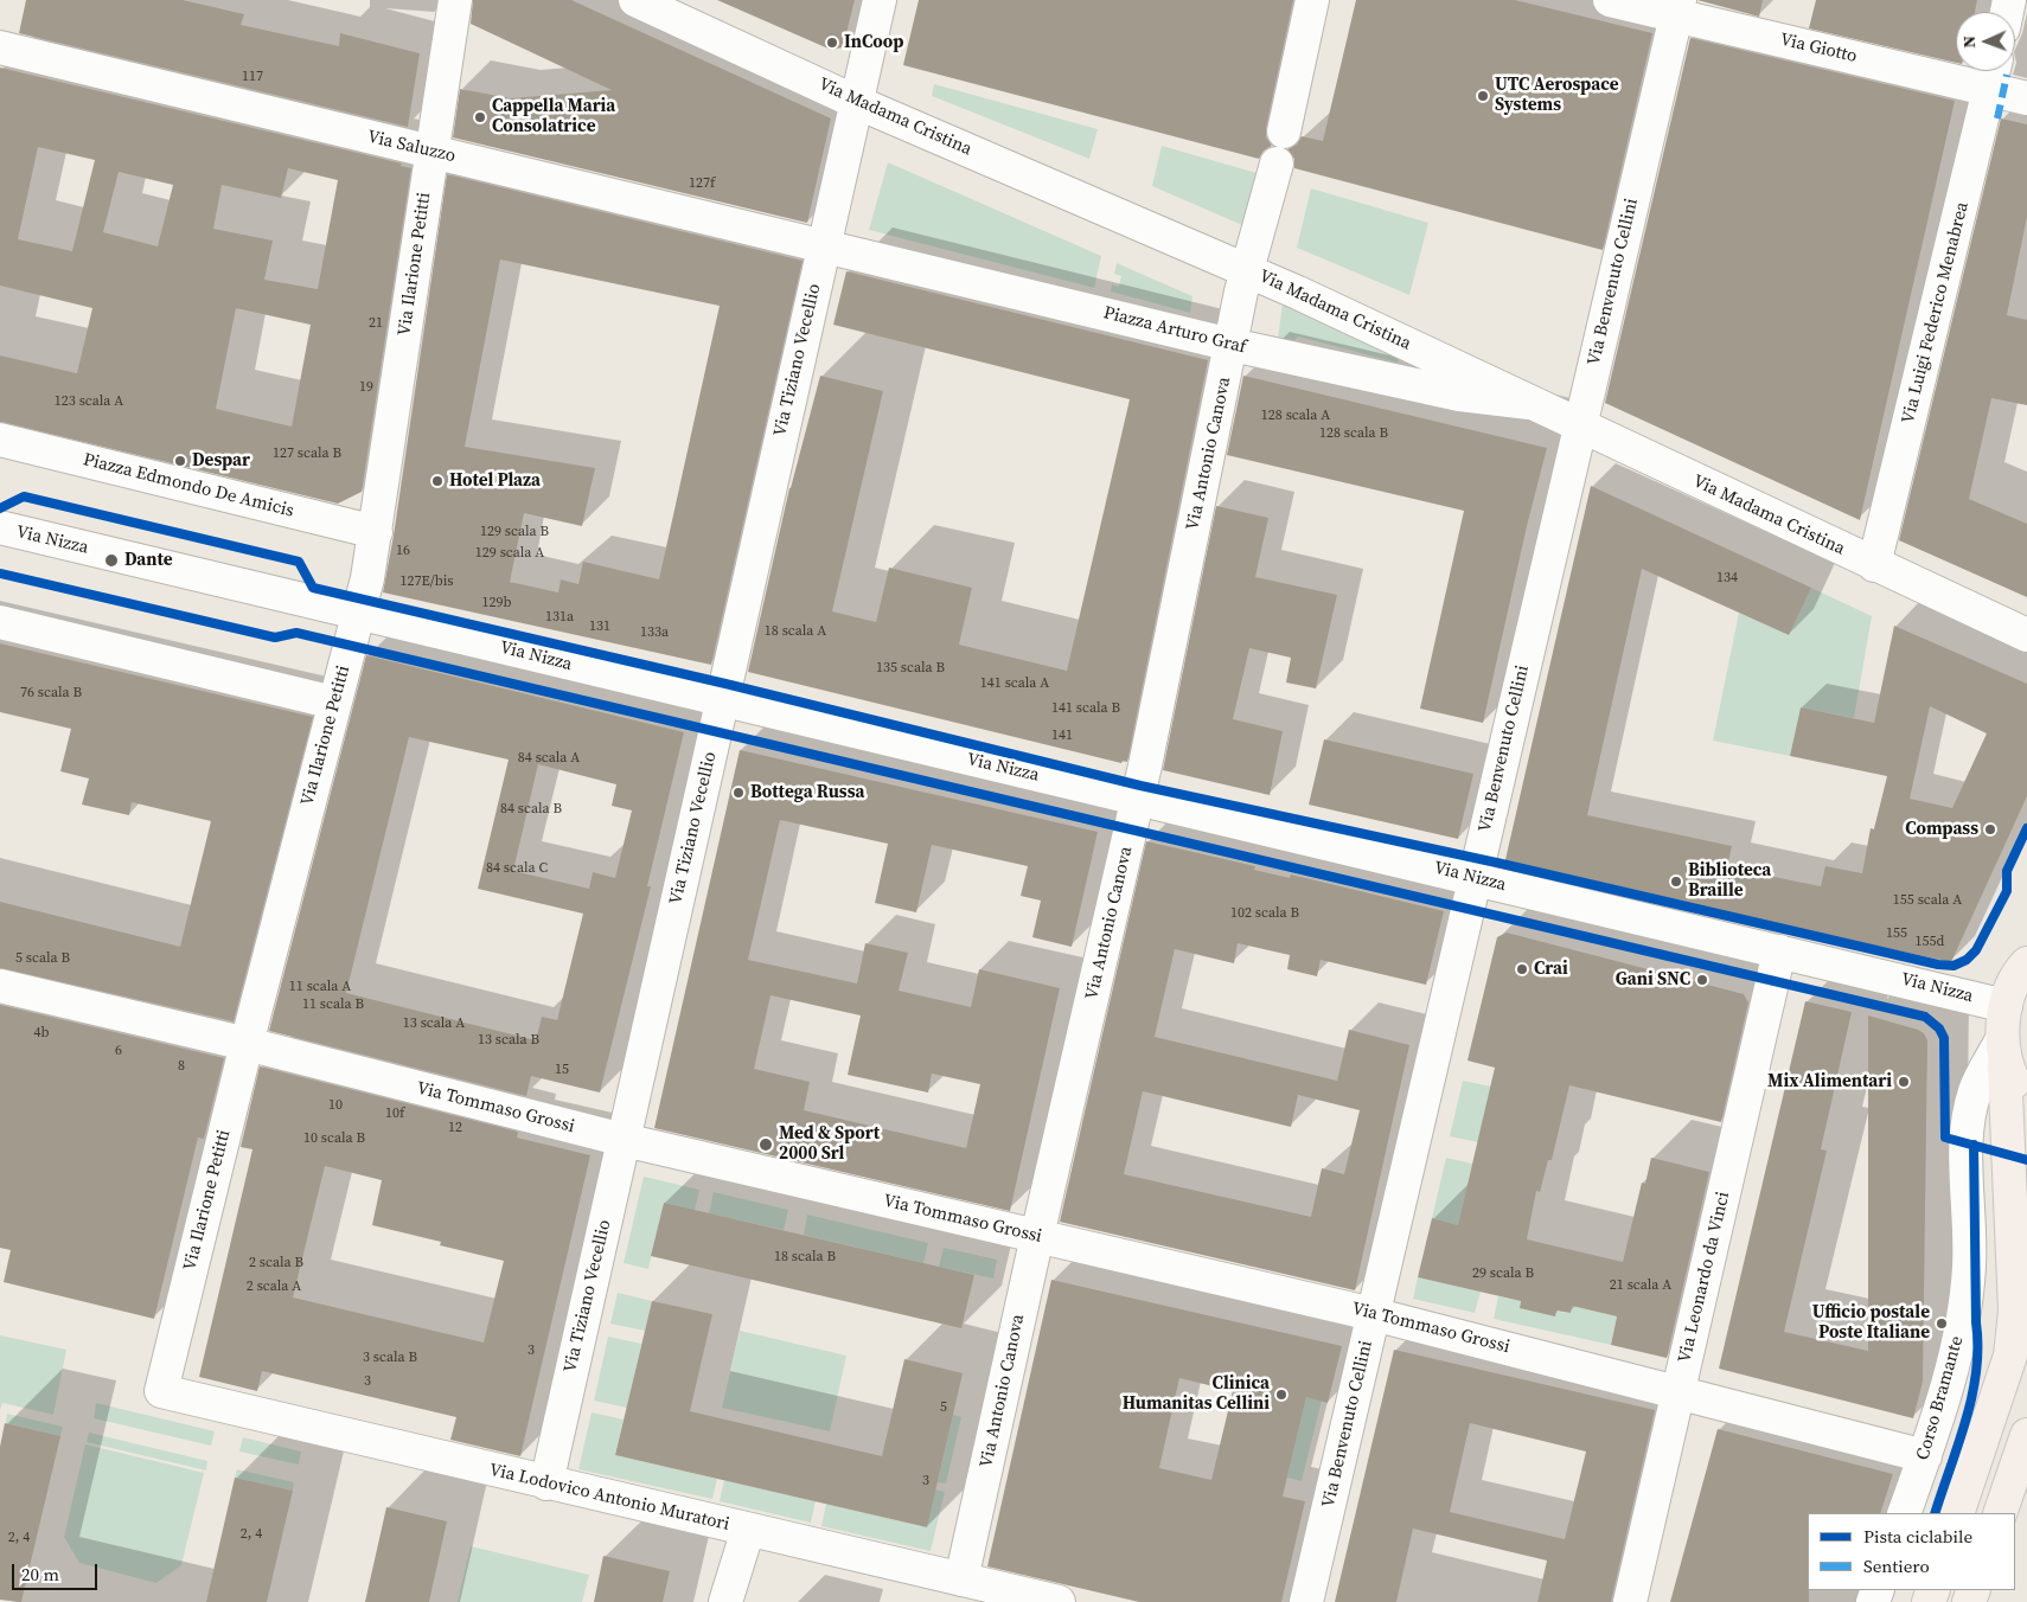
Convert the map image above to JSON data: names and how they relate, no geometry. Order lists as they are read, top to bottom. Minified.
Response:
{"streets":{"street":["Via Giotto","Via Madama Cristina","Via Saluzzo","Via Ilarione Petitti","Via Benvenuto Cellini","Via Luigi Federico Menabrea","Piazza Arturo Graf","Via Tiziano Vecellio","Via Antonio Canova","Piazza Edmondo De Amicis","Via Nizza","Via Tommaso Grossi","Via Leonardo da Vinci","Corso Bramante","Via Lodovico Antonio Muratori"]},"crossings":[["Via Giotto","Via Benvenuto Cellini"],["Via Giotto","Via Luigi Federico Menabrea"],["Via Madama Cristina","Via Benvenuto Cellini"],["Via Madama Cristina","Via Luigi Federico Menabrea"],["Via Madama Cristina","Piazza Arturo Graf"],["Via Madama Cristina","Via Tiziano Vecellio"],["Via Madama Cristina","Via Antonio Canova"],["Via Saluzzo","Via Ilarione Petitti"],["Via Saluzzo","Piazza Arturo Graf"],["Via Saluzzo","Via Tiziano Vecellio"],["Via Ilarione Petitti","Piazza Edmondo De Amicis"],["Via Ilarione Petitti","Via Nizza"],["Via Ilarione Petitti","Via Tommaso Grossi"],["Via Ilarione Petitti","Via Lodovico Antonio Muratori"],["Via Benvenuto Cellini","Via Nizza"],["Via Benvenuto Cellini","Via Tommaso Grossi"],["Piazza Arturo Graf","Via Tiziano Vecellio"],["Piazza Arturo Graf","Via Antonio Canova"],["Via Tiziano Vecellio","Via Nizza"],["Via Tiziano Vecellio","Via Tommaso Grossi"],["Via Tiziano Vecellio","Via Lodovico Antonio Muratori"],["Via Antonio Canova","Via Nizza"],["Via Antonio Canova","Via Tommaso Grossi"],["Via Antonio Canova","Via Lodovico Antonio Muratori"],["Via Nizza","Via Leonardo da Vinci"],["Via Tommaso Grossi","Via Leonardo da Vinci"],["Via Tommaso Grossi","Corso Bramante"]],"places":["InCoop","UTC Aerospace Systems","Cappella Maria Consolatrice","Despar","Hotel Plaza","Dante","Bottega Russa","Compass","Biblioteca Braille","Crai","Gani SNC","Mix Alimentari","Med & Sport 2000 Srl","Ufficio postale Poste Italiane","Clinica Humanitas Cellini"],"house_numbers":["117","127f","21","19","123 scala A","128 scala A","128 scala B","127 scala B","129 scala B","16","129 scala A","134","127E/bis","129b","131a","131","18 scala A","133a","135 scala B","141 scala A","76 scala B","141 scala B","141","84 scala A","84 scala B","84 scala C","155 scala A","102 scala B","155","155d","5 scala B","11 scala A","11 scala B","13 scala A","4b","13 scala B","6","8","15","10","10f","12","10 scala B","18 scala B","2 scala B","29 scala B","21 scala A","2 scala A","3","3 scala B","3","5","3","2, 4","2, 4"],"legend":["Pista ciclabile","Sentiero"],"scale_bar":"20 m","north":"left"}
